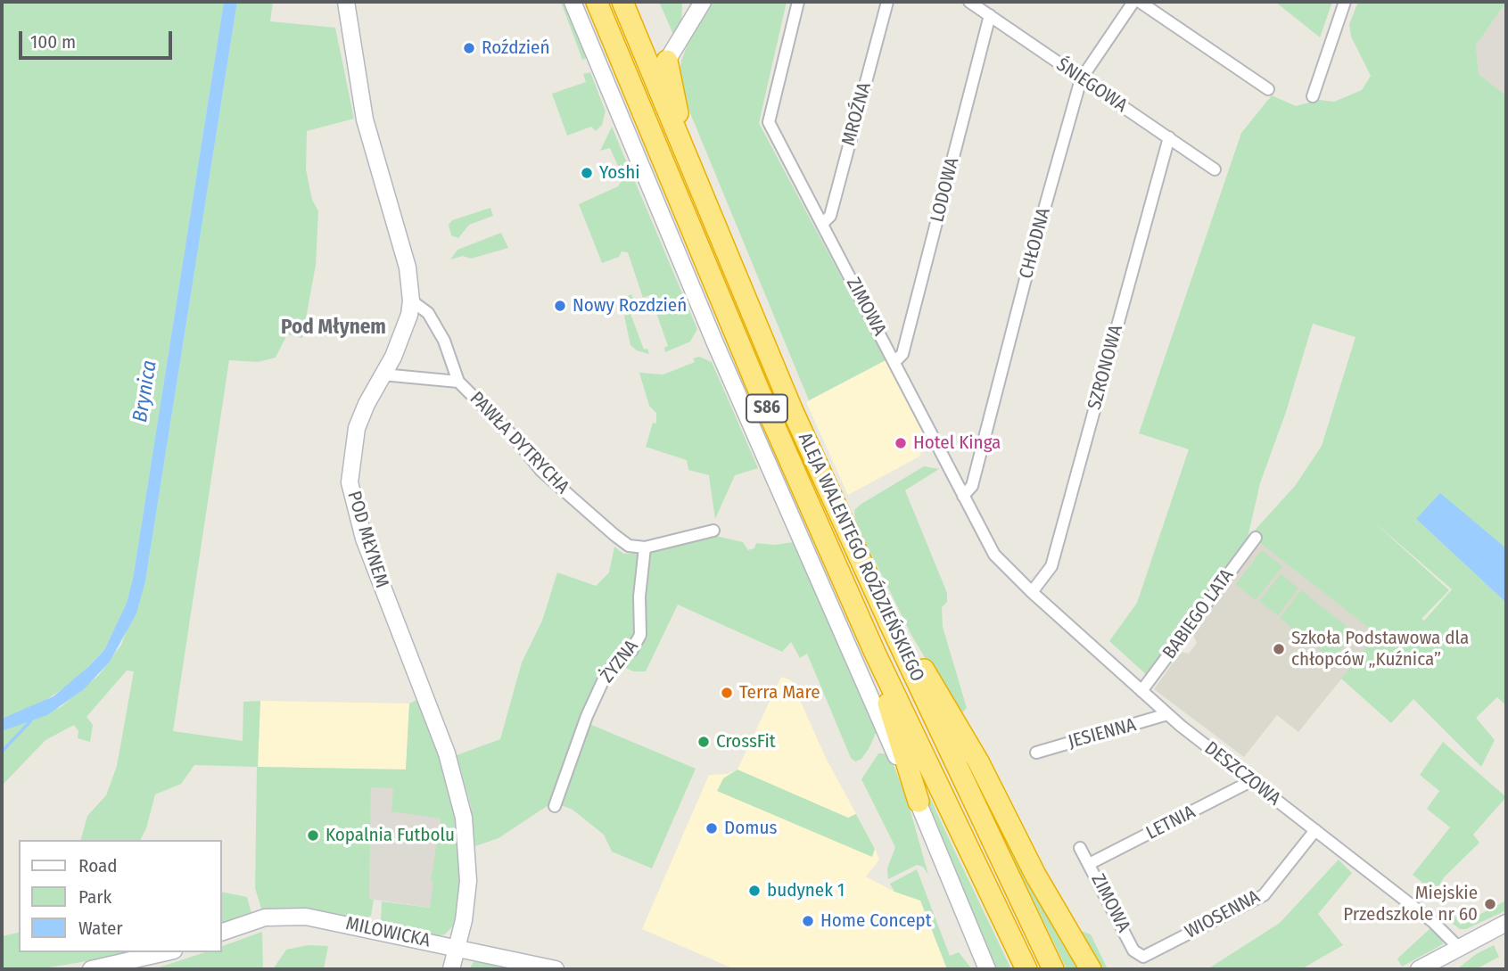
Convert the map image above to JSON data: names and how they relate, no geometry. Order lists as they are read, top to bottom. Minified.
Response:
{"streets":{"highway":["S86","ALEJA WALENTEGO ROŹDZIEŃSKIEGO"],"street":["ŚNIEGOWA","MROŹNA","LODOWA","CHŁODNA","ZIMOWA","SZRONOWA","PAWŁA DYTRYCHA","POD MŁYNEM","BABIEGO LATA","ŻYZNA","JESIENNA","DESZCZOWA","LETNIA","WIOSENNA","MILOWICKA"]},"crossings":[["ŚNIEGOWA","LODOWA"],["ŚNIEGOWA","CHŁODNA"],["ŚNIEGOWA","SZRONOWA"],["MROŹNA","ZIMOWA"],["LODOWA","ZIMOWA"],["CHŁODNA","ZIMOWA"],["ZIMOWA","SZRONOWA"],["ZIMOWA","DESZCZOWA"],["ZIMOWA","LETNIA"],["ZIMOWA","WIOSENNA"],["SZRONOWA","DESZCZOWA"],["PAWŁA DYTRYCHA","POD MŁYNEM"],["PAWŁA DYTRYCHA","ŻYZNA"],["POD MŁYNEM","MILOWICKA"],["BABIEGO LATA","DESZCZOWA"],["JESIENNA","DESZCZOWA"],["DESZCZOWA","LETNIA"],["DESZCZOWA","WIOSENNA"]],"districts":["Pod Młynem"],"water":["Brynica"],"places":["Roździeń","Yoshi","Nowy Rozdzień","Hotel Kinga","Szkoła Podstawowa dla chłopców „Kuźnica”","Terra Mare","CrossFit","Domus","Kopalnia Futbolu","budynek 1","Miejskie Przedszkole nr 60","Home Concept"],"legend":["Road","Park","Water"],"scale_bar":"100 m"}
